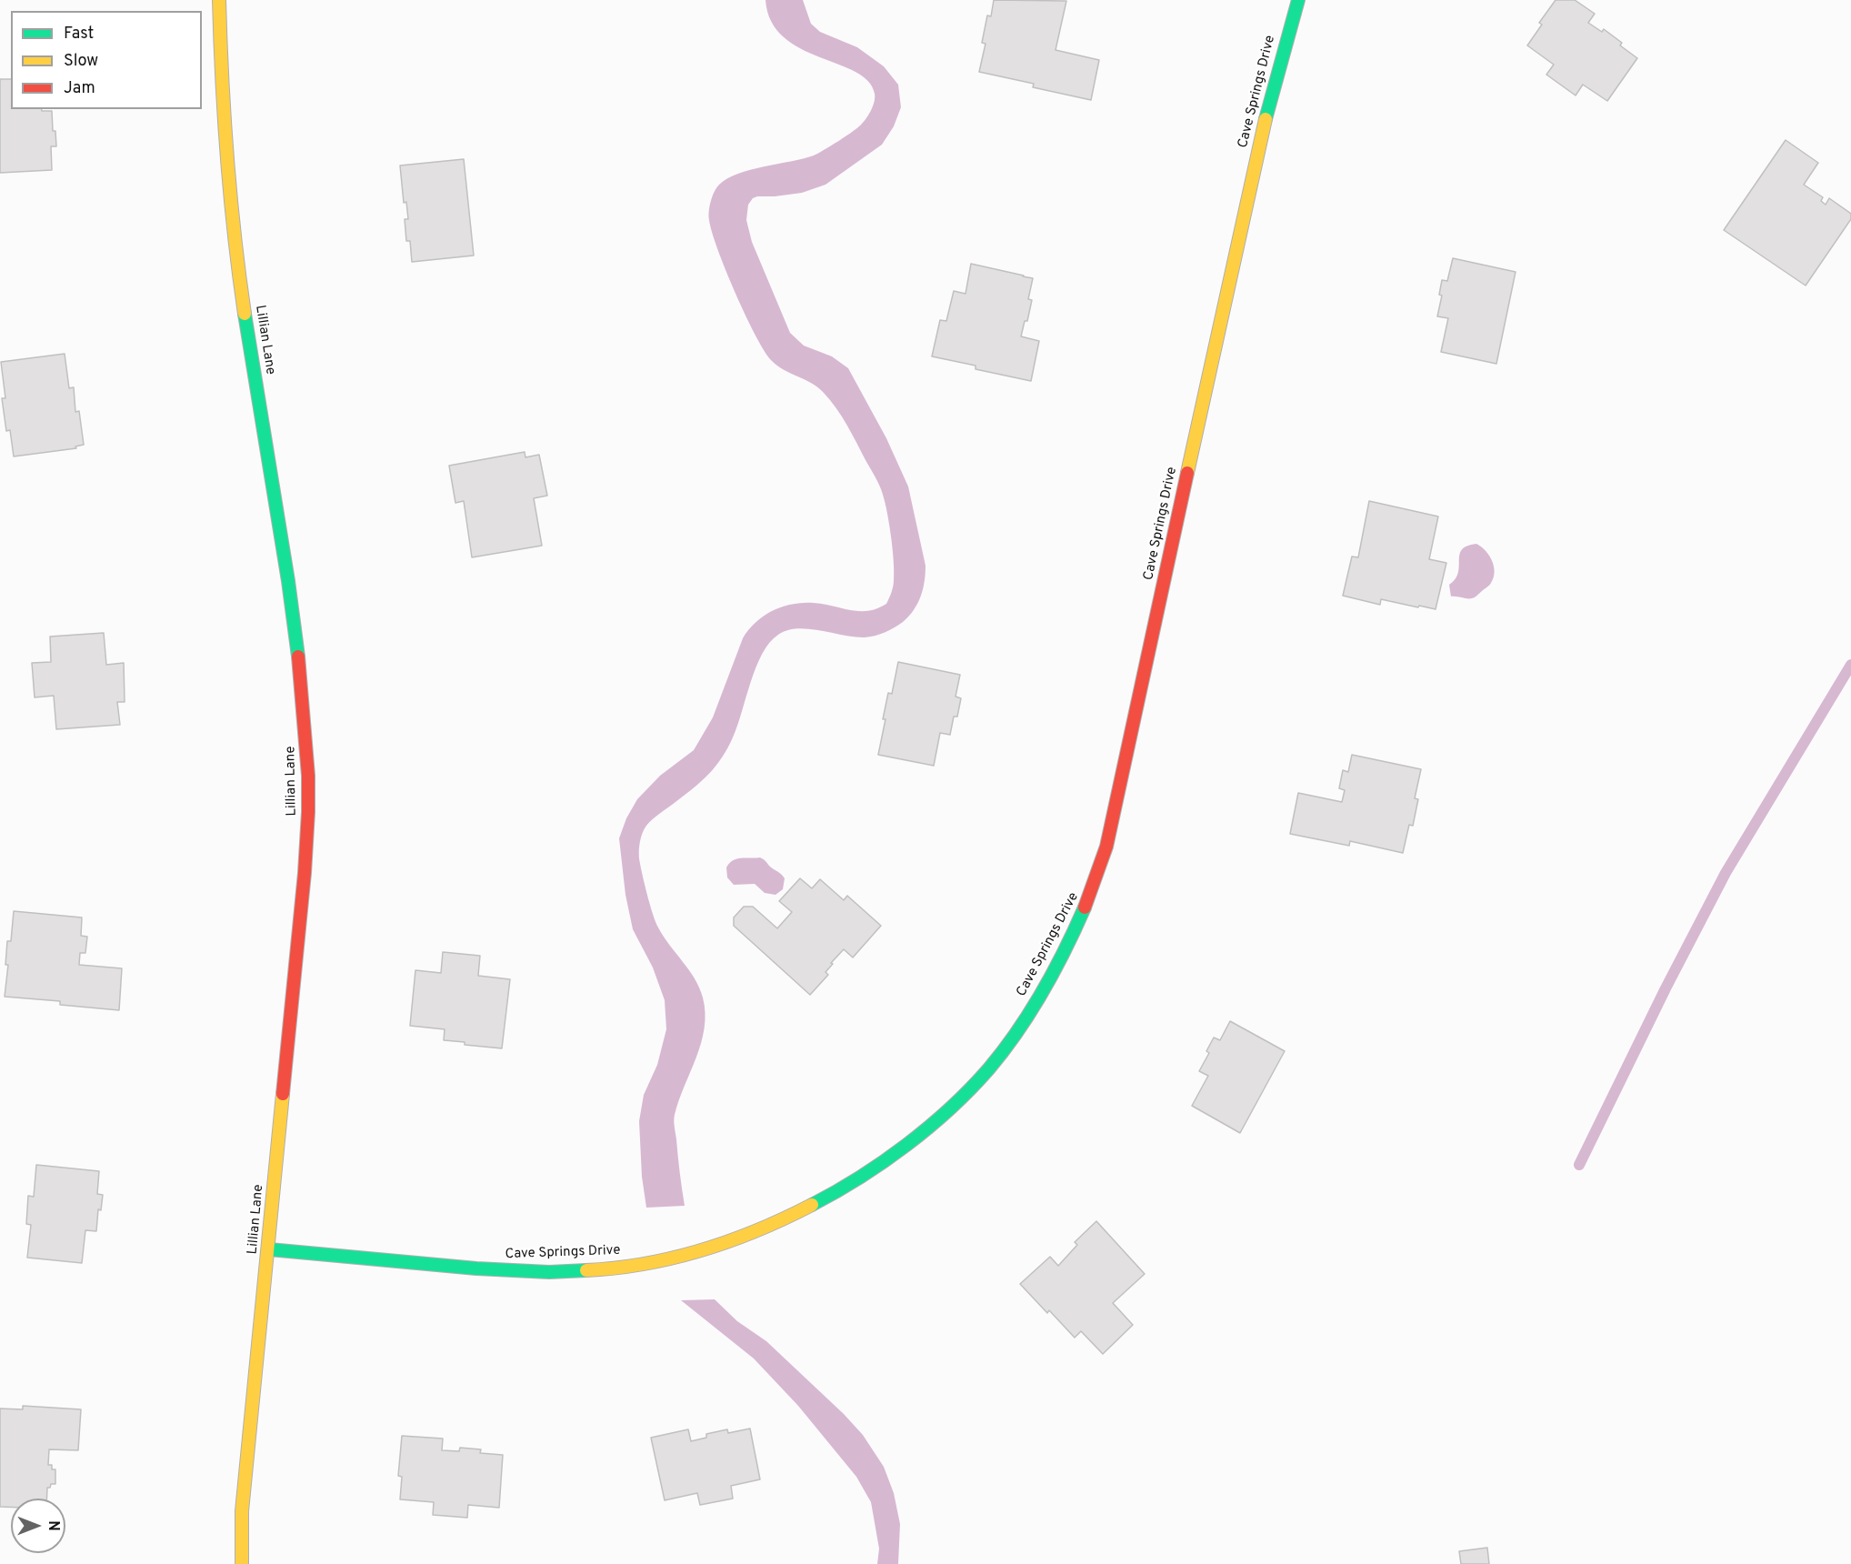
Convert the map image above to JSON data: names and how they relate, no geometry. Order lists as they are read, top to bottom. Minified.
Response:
{"streets":{"street":["Cave Springs Drive","Lillian Lane"]},"crossings":[["Cave Springs Drive","Lillian Lane"]],"legend":["Fast","Slow","Jam"],"north":"right"}
